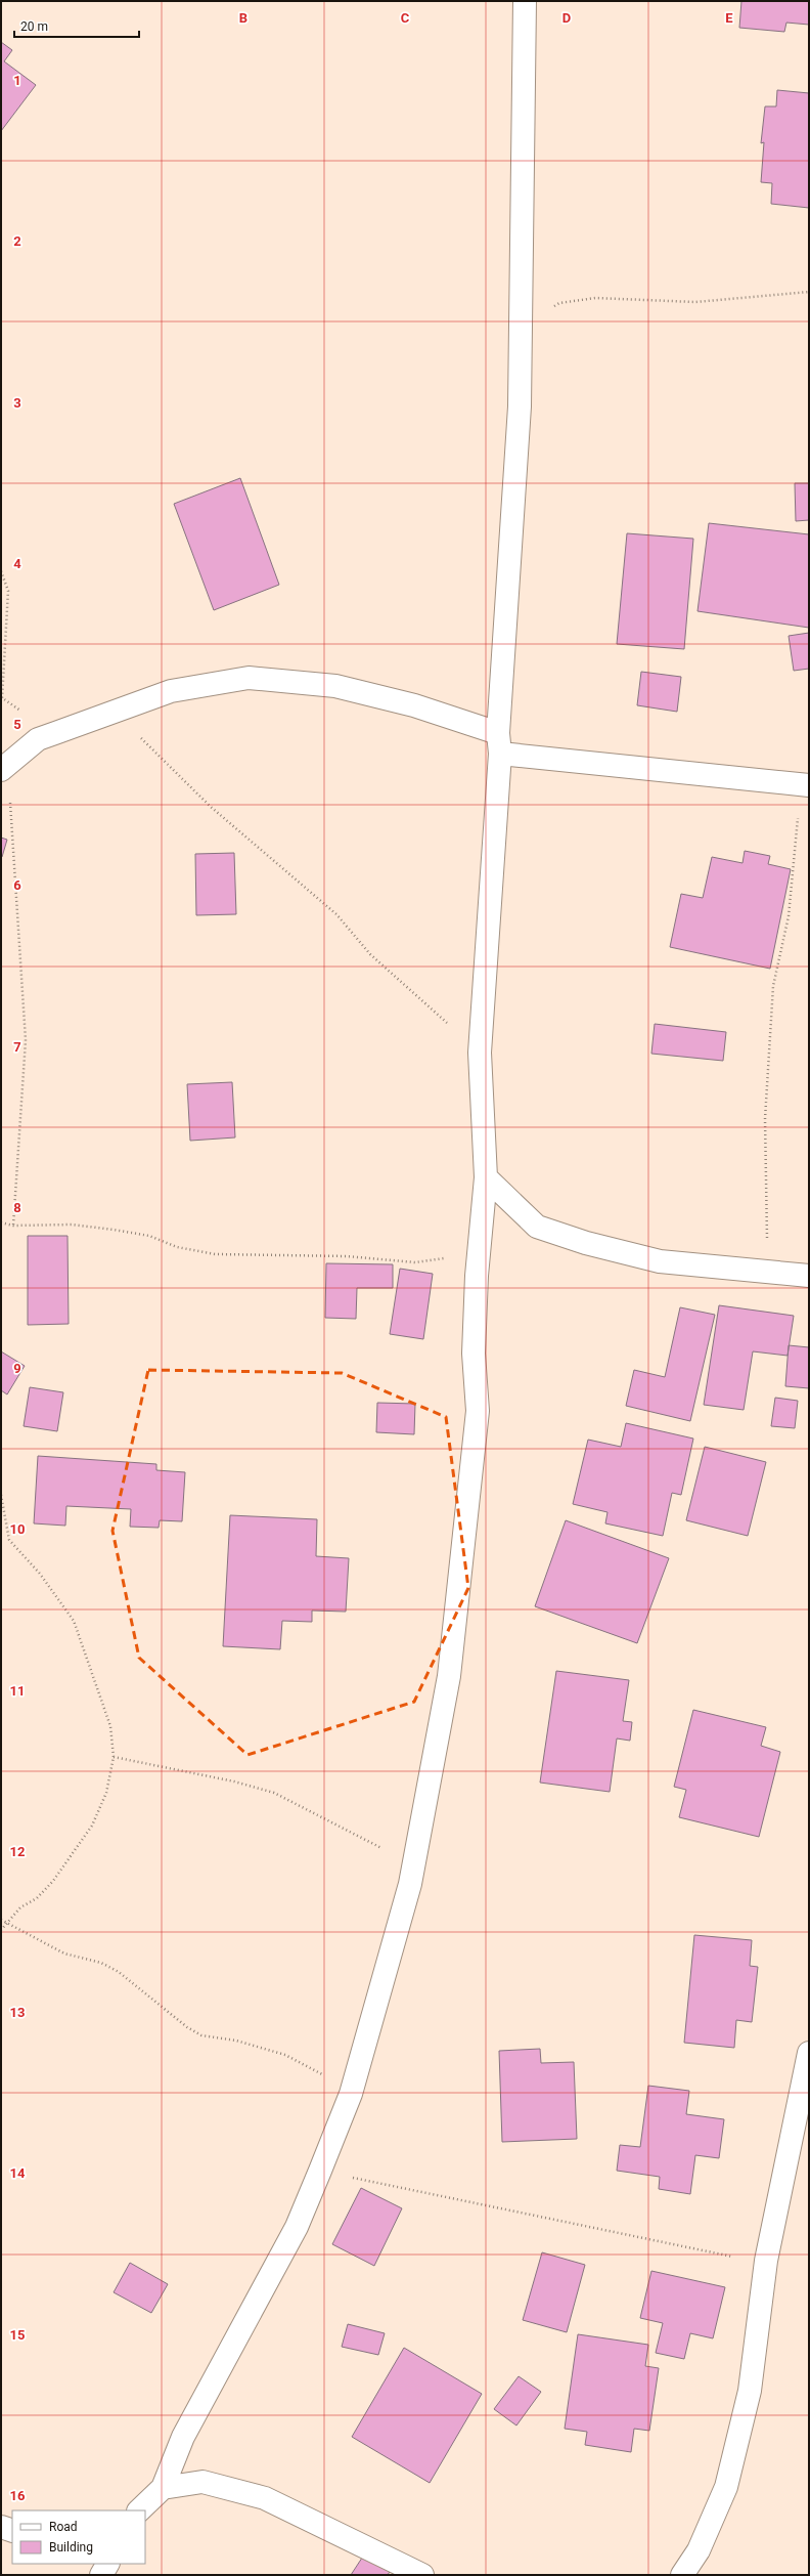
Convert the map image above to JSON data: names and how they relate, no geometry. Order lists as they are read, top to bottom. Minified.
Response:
{"legend":["Road","Building"],"scale_bar":"20 m","grid":{"columns":["B","C","D","E"],"rows":["1","2","3","4","5","6","7","8","9","10","11","12","13","14","15","16"]}}
